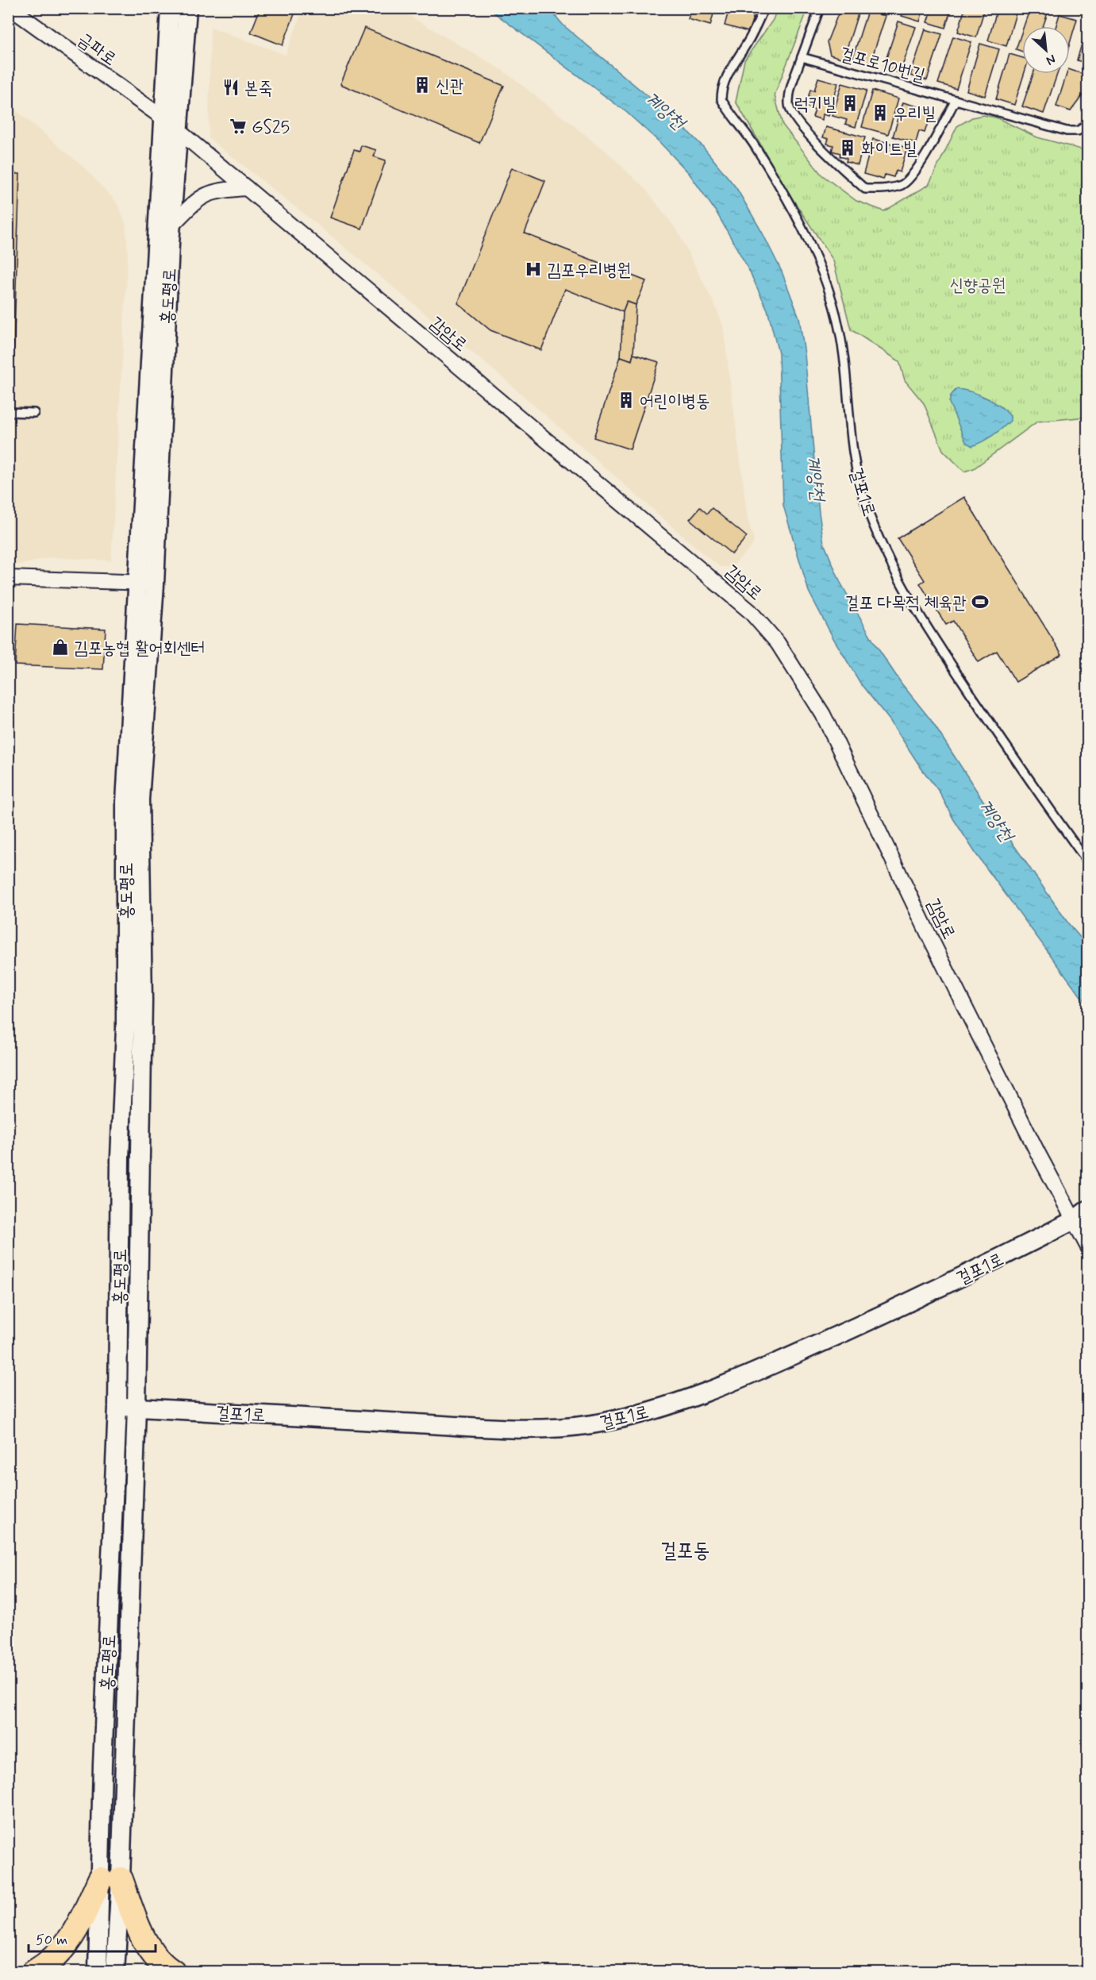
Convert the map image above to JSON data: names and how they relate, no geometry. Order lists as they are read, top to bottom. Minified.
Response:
{"streets":{"street":["금파로","홍도평로","감암로","걸포1로"],"lane":["걸포로10번길"]},"crossings":[["금파로","홍도평로"],["금파로","감암로"],["홍도평로","감암로"],["홍도평로","걸포1로"],["감암로","걸포1로"]],"districts":["걸포동"],"water":["계양천"],"parks":["신향공원"],"places":{"building":["신관","럭키빌","우리빌","화이트빌","어린이병동"],"restaurant":["본죽"],"supermarket":["GS25"],"hospital":["김포우리병원"],"sports":["걸포 다목적 체육관"],"shop":["김포농협 활어회센터"]},"scale_bar":"50 m","north":"bottom right"}
